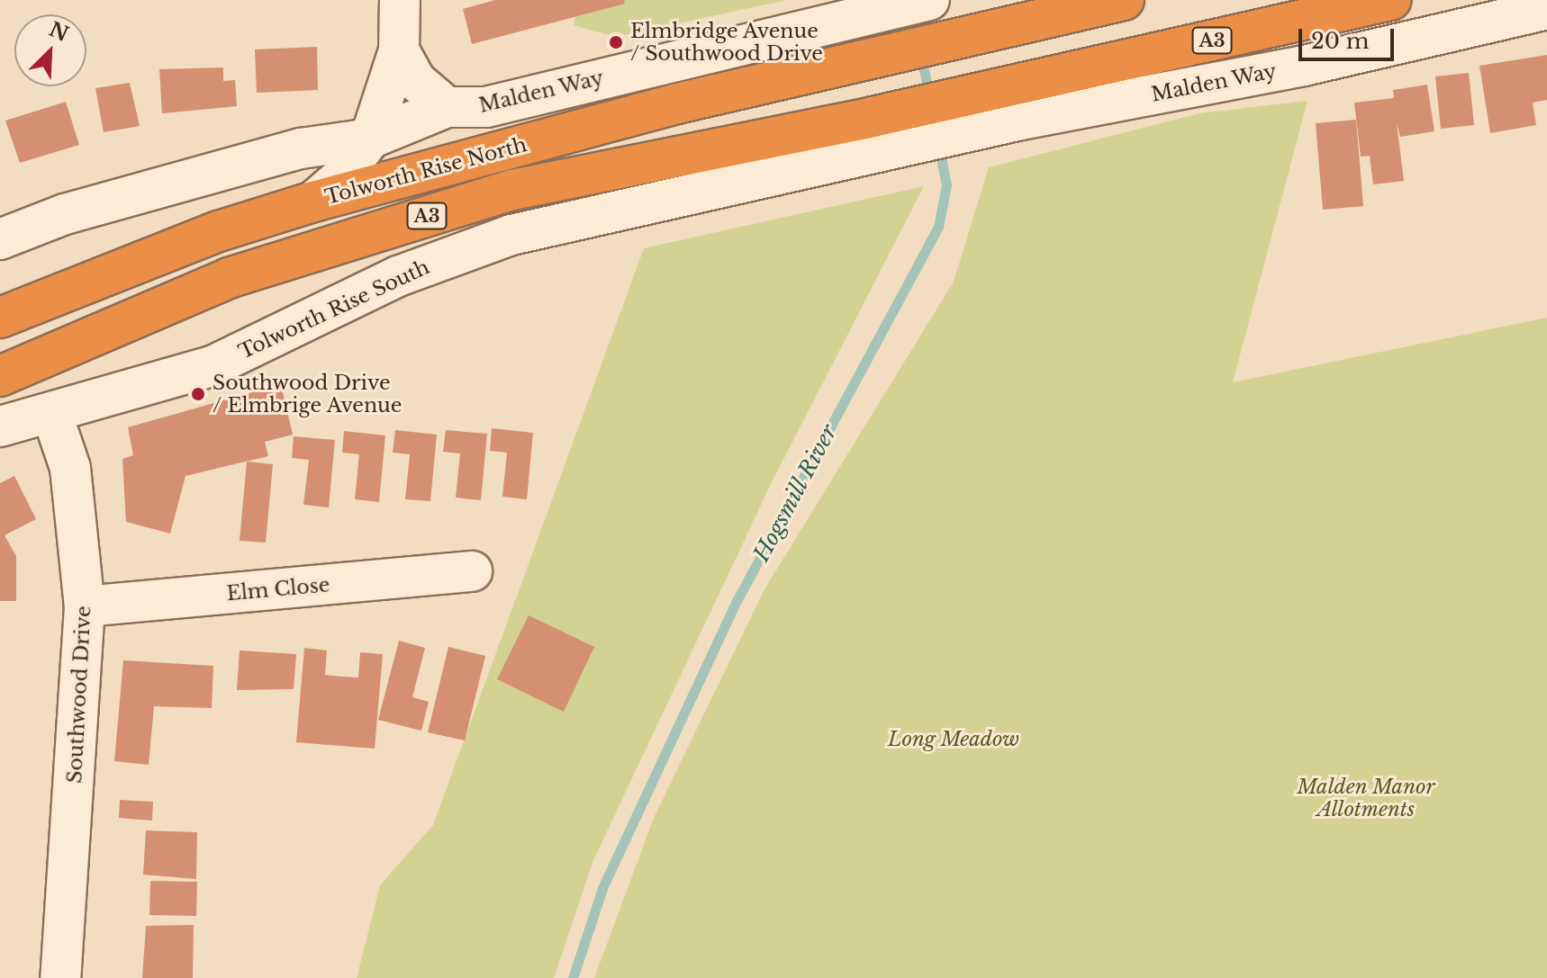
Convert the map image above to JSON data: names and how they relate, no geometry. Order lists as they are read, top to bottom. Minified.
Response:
{"streets":{"highway":["A3","Malden Way","Tolworth Rise North"],"street":["Tolworth Rise South","Elm Close","Southwood Drive"]},"crossings":[["A3","Malden Way"],["A3","Tolworth Rise South"],["Malden Way","Tolworth Rise South"],["Tolworth Rise South","Southwood Drive"],["Elm Close","Southwood Drive"]],"water":["Hogsmill River"],"parks":["Long Meadow","Malden Manor Allotments"],"places":["Elmbridge Avenue / Southwood Drive","Southwood Drive / Elmbrige Avenue"],"scale_bar":"20 m","north":"top right"}
